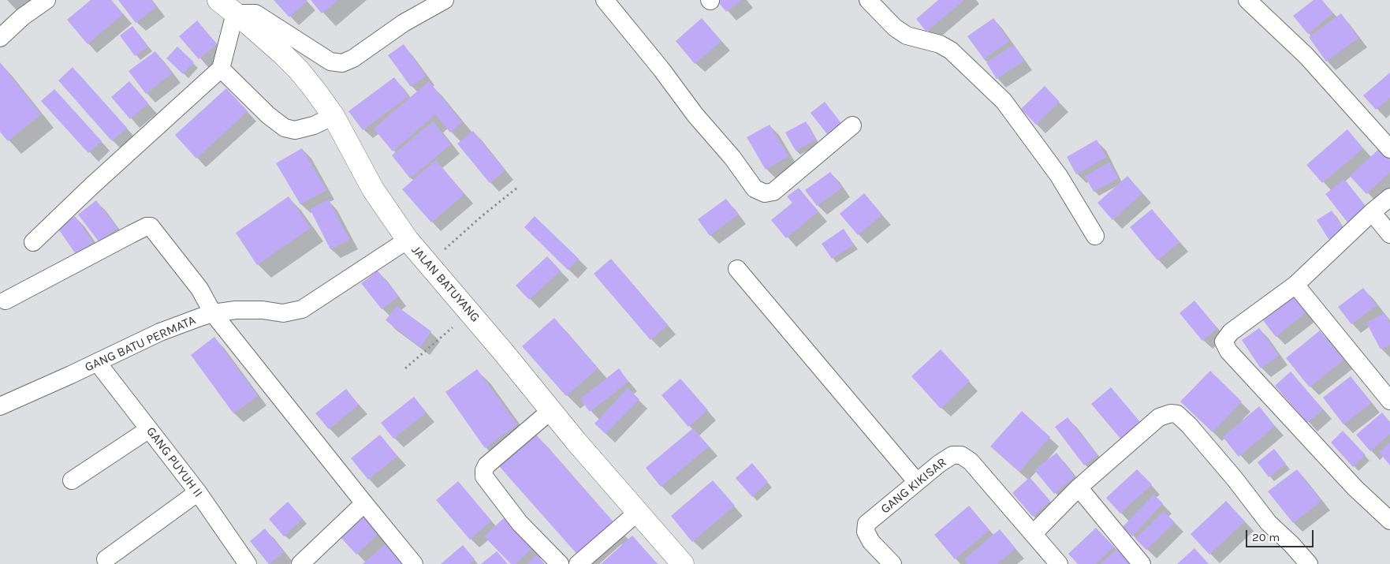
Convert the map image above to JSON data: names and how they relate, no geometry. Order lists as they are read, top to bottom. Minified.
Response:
{"streets":{"street":["JALAN BATUYANG","GANG BATU PERMATA","GANG PUYUH II","GANG KIKISAR"]},"crossings":[["JALAN BATUYANG","GANG BATU PERMATA"],["GANG BATU PERMATA","GANG PUYUH II"]],"scale_bar":"20 m"}
